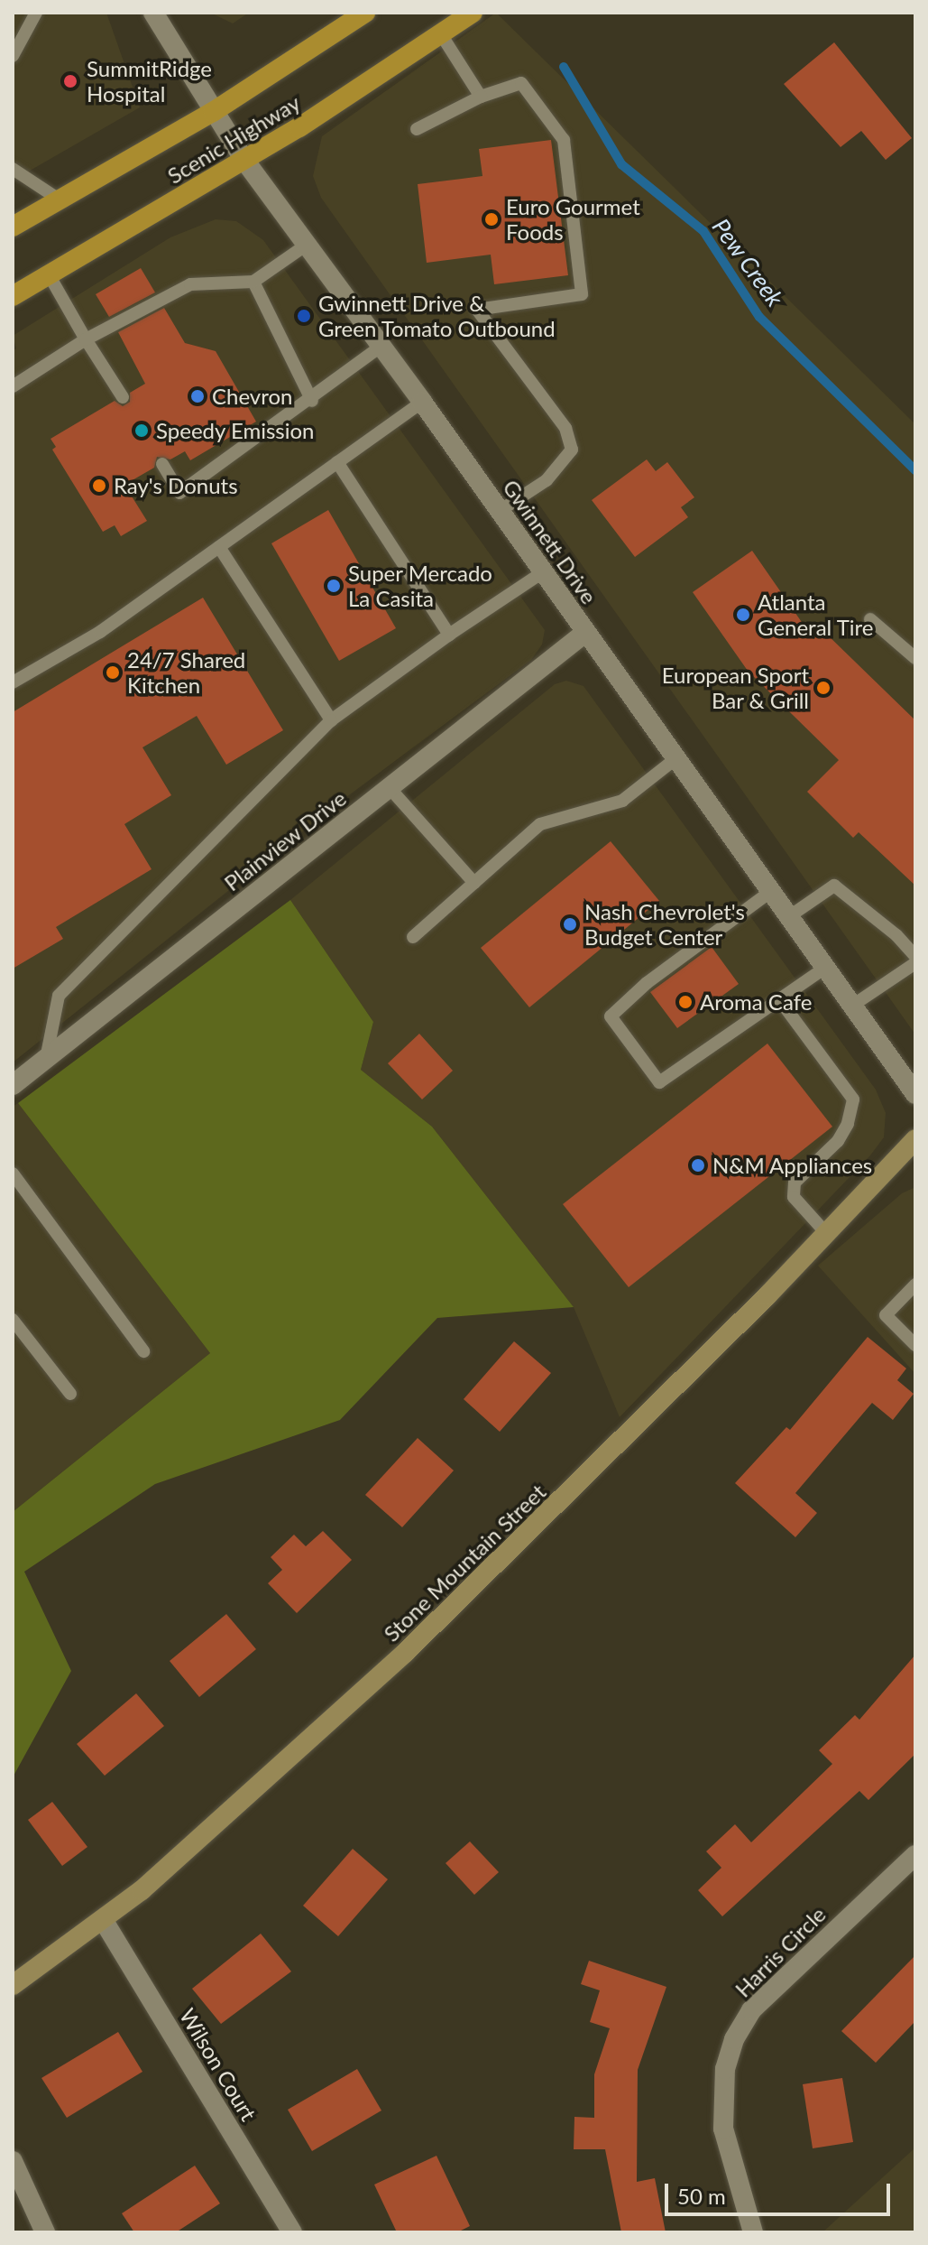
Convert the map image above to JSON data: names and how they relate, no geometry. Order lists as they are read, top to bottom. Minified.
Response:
{"streets":{"highway":["Scenic Highway"],"main road":["Stone Mountain Street"],"street":["Gwinnett Drive","Plainview Drive","Harris Circle","Wilson Court"]},"crossings":[["Scenic Highway","Gwinnett Drive"],["Gwinnett Drive","Plainview Drive"],["Stone Mountain Street","Wilson Court"]],"water":["Pew Creek"],"places":["SummitRidge Hospital","Euro Gourmet Foods","Gwinnett Drive & Green Tomato Outbound","Chevron","Speedy Emission","Ray's Donuts","Super Mercado La Casita","Atlanta General Tire","24/7 Shared Kitchen","European Sport Bar & Grill","Nash Chevrolet's Budget Center","Aroma Cafe","N&M Appliances"],"scale_bar":"50 m"}
